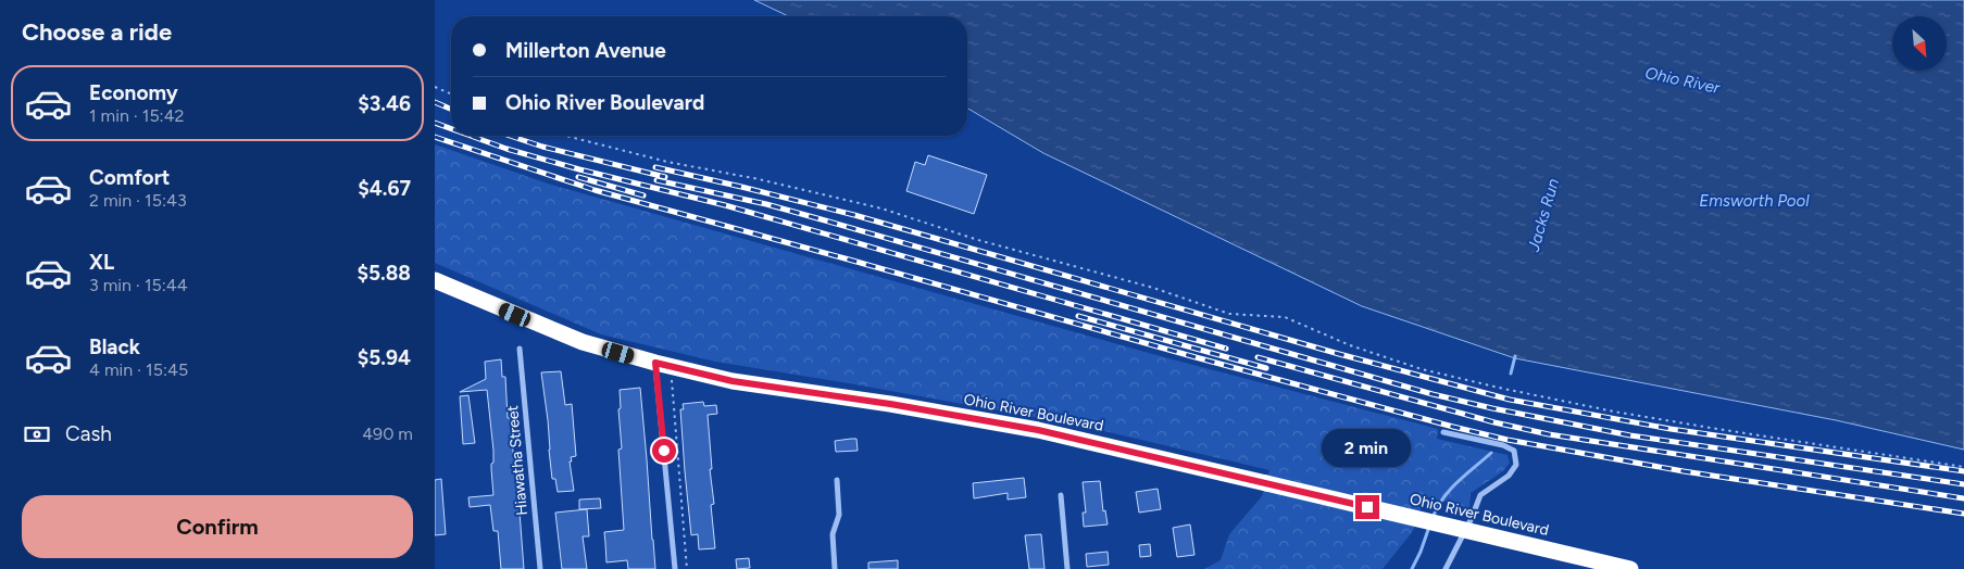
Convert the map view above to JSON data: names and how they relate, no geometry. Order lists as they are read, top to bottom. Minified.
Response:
{"streets":{"highway":["Ohio River Boulevard"],"street":["Hiawatha Street"]},"water":["Ohio River","Emsworth Pool","Jacks Run"],"north":"bottom right","page":{"heading":"Choose a ride","banner":["Millerton Avenue","Ohio River Boulevard"],"list":[{"name":"Economy","note":"1 min · 15:42","value":"$3.46"},{"name":"Comfort","note":"2 min · 15:43","value":"$4.67"},{"name":"XL","note":"3 min · 15:44","value":"$5.88"},{"name":"Black","note":"4 min · 15:45","value":"$5.94"}],"pay":["Cash","490 m"],"bubble":"2 min","buttons":"Confirm"}}
